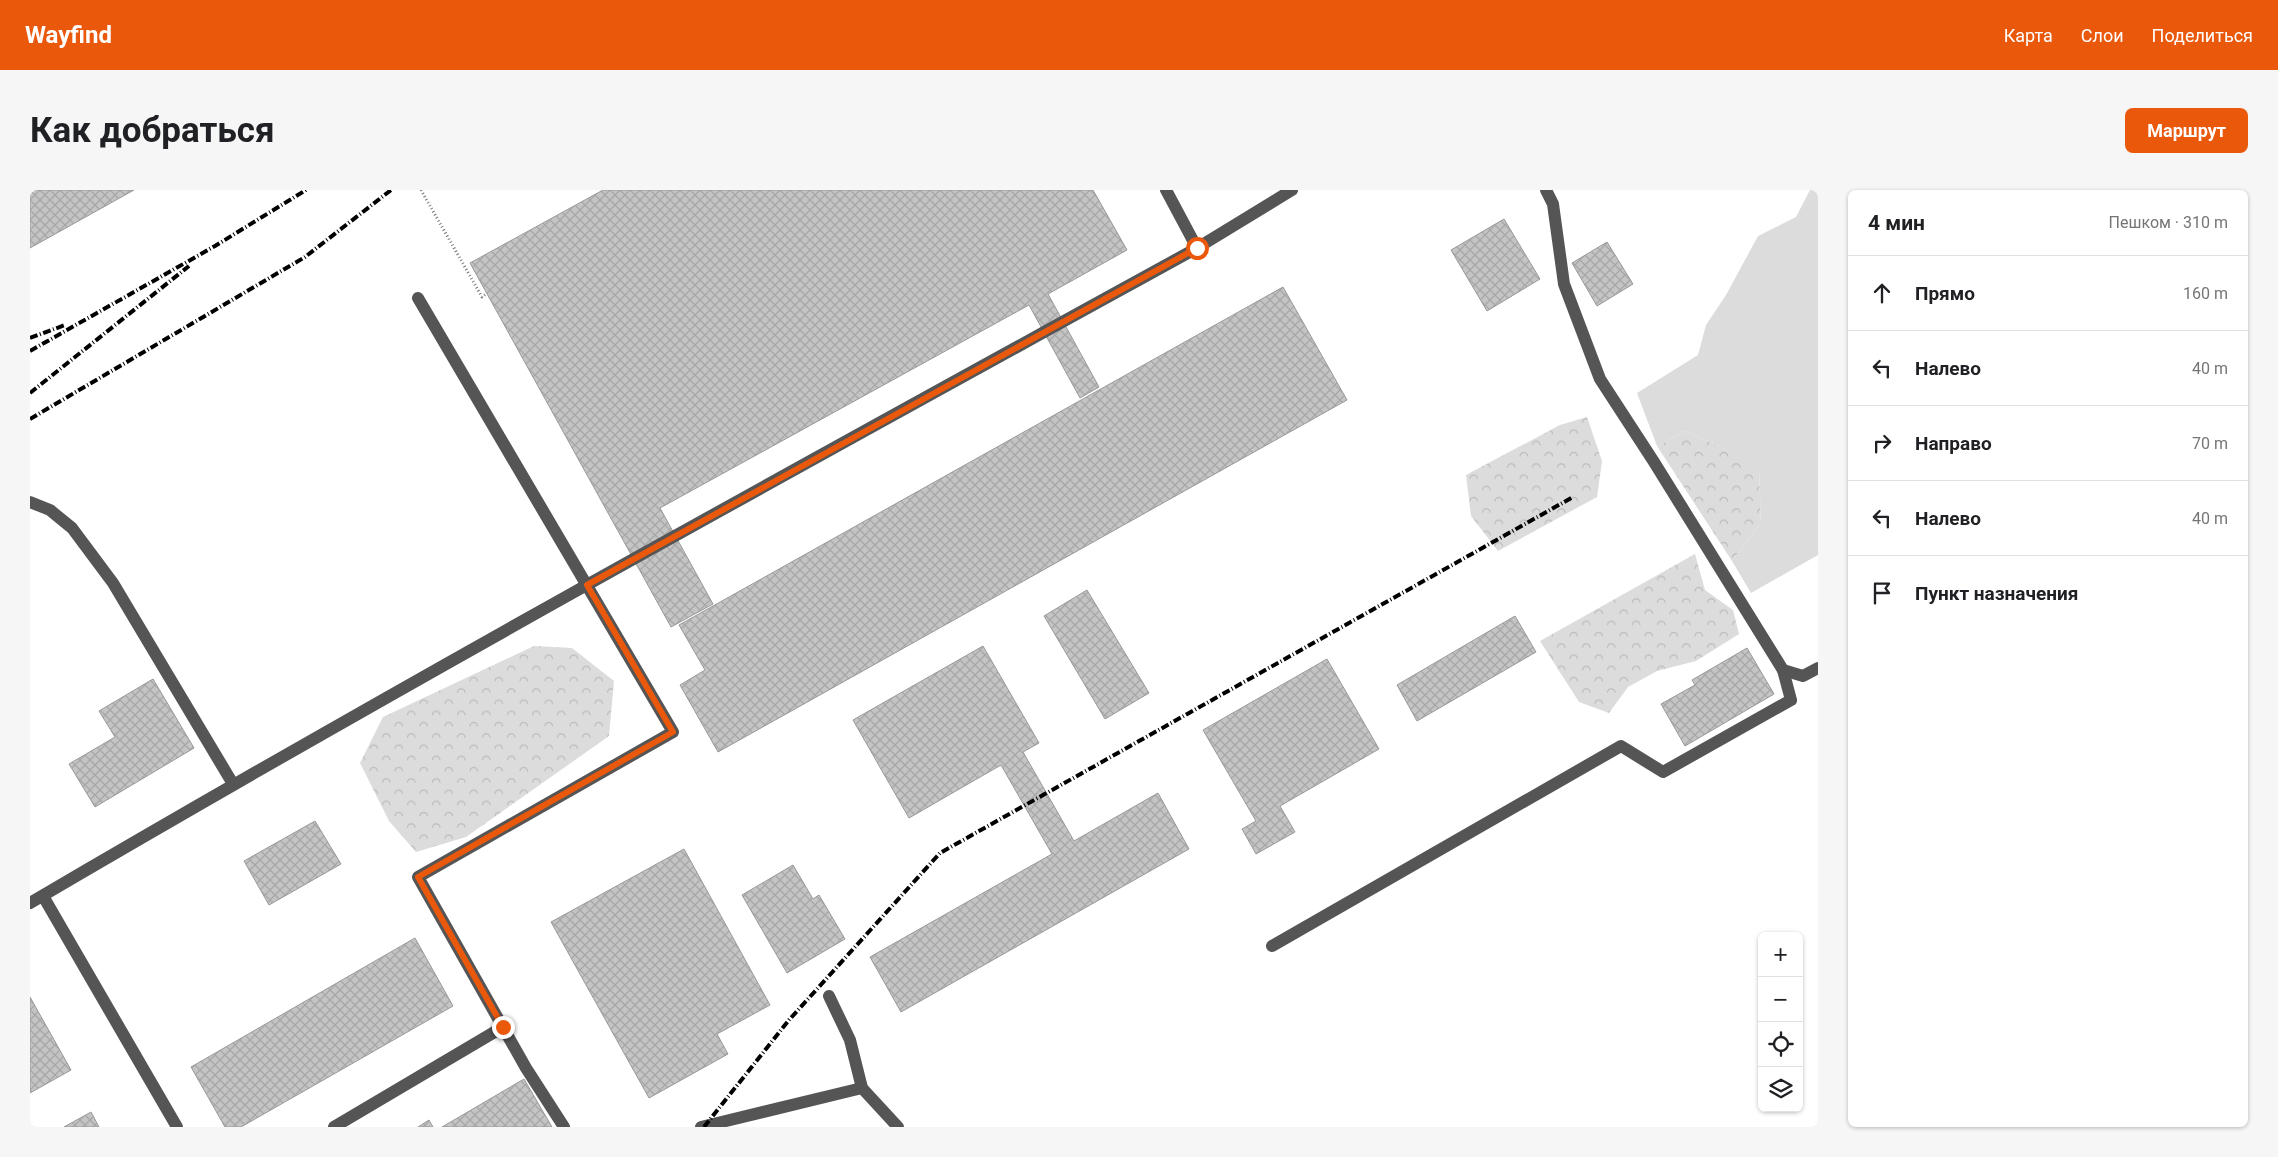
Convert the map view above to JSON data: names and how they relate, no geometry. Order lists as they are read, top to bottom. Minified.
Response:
{"page":{"header":"Wayfind","nav":["Карта","Слои","Поделиться"],"buttons":"Маршрут","title":"Как добраться","heading":["4 мин","Пешком · 310 m"],"list":[["Прямо","160 m"],["Налево","40 m"],["Направо","70 m"],["Налево","40 m"],"Пункт назначения"],"map_buttons":["+","−"]}}
